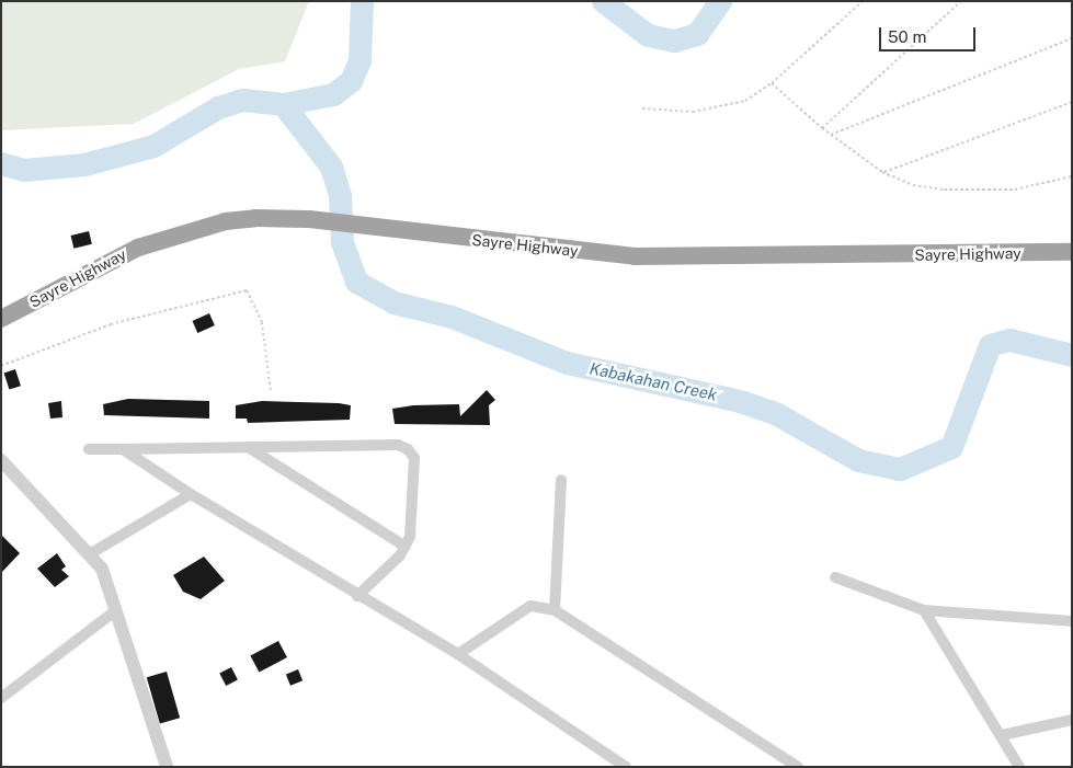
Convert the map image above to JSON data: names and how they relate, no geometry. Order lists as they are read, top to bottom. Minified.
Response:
{"streets":{"highway":["Sayre Highway"]},"water":["Kabakahan Creek"],"scale_bar":"50 m"}
